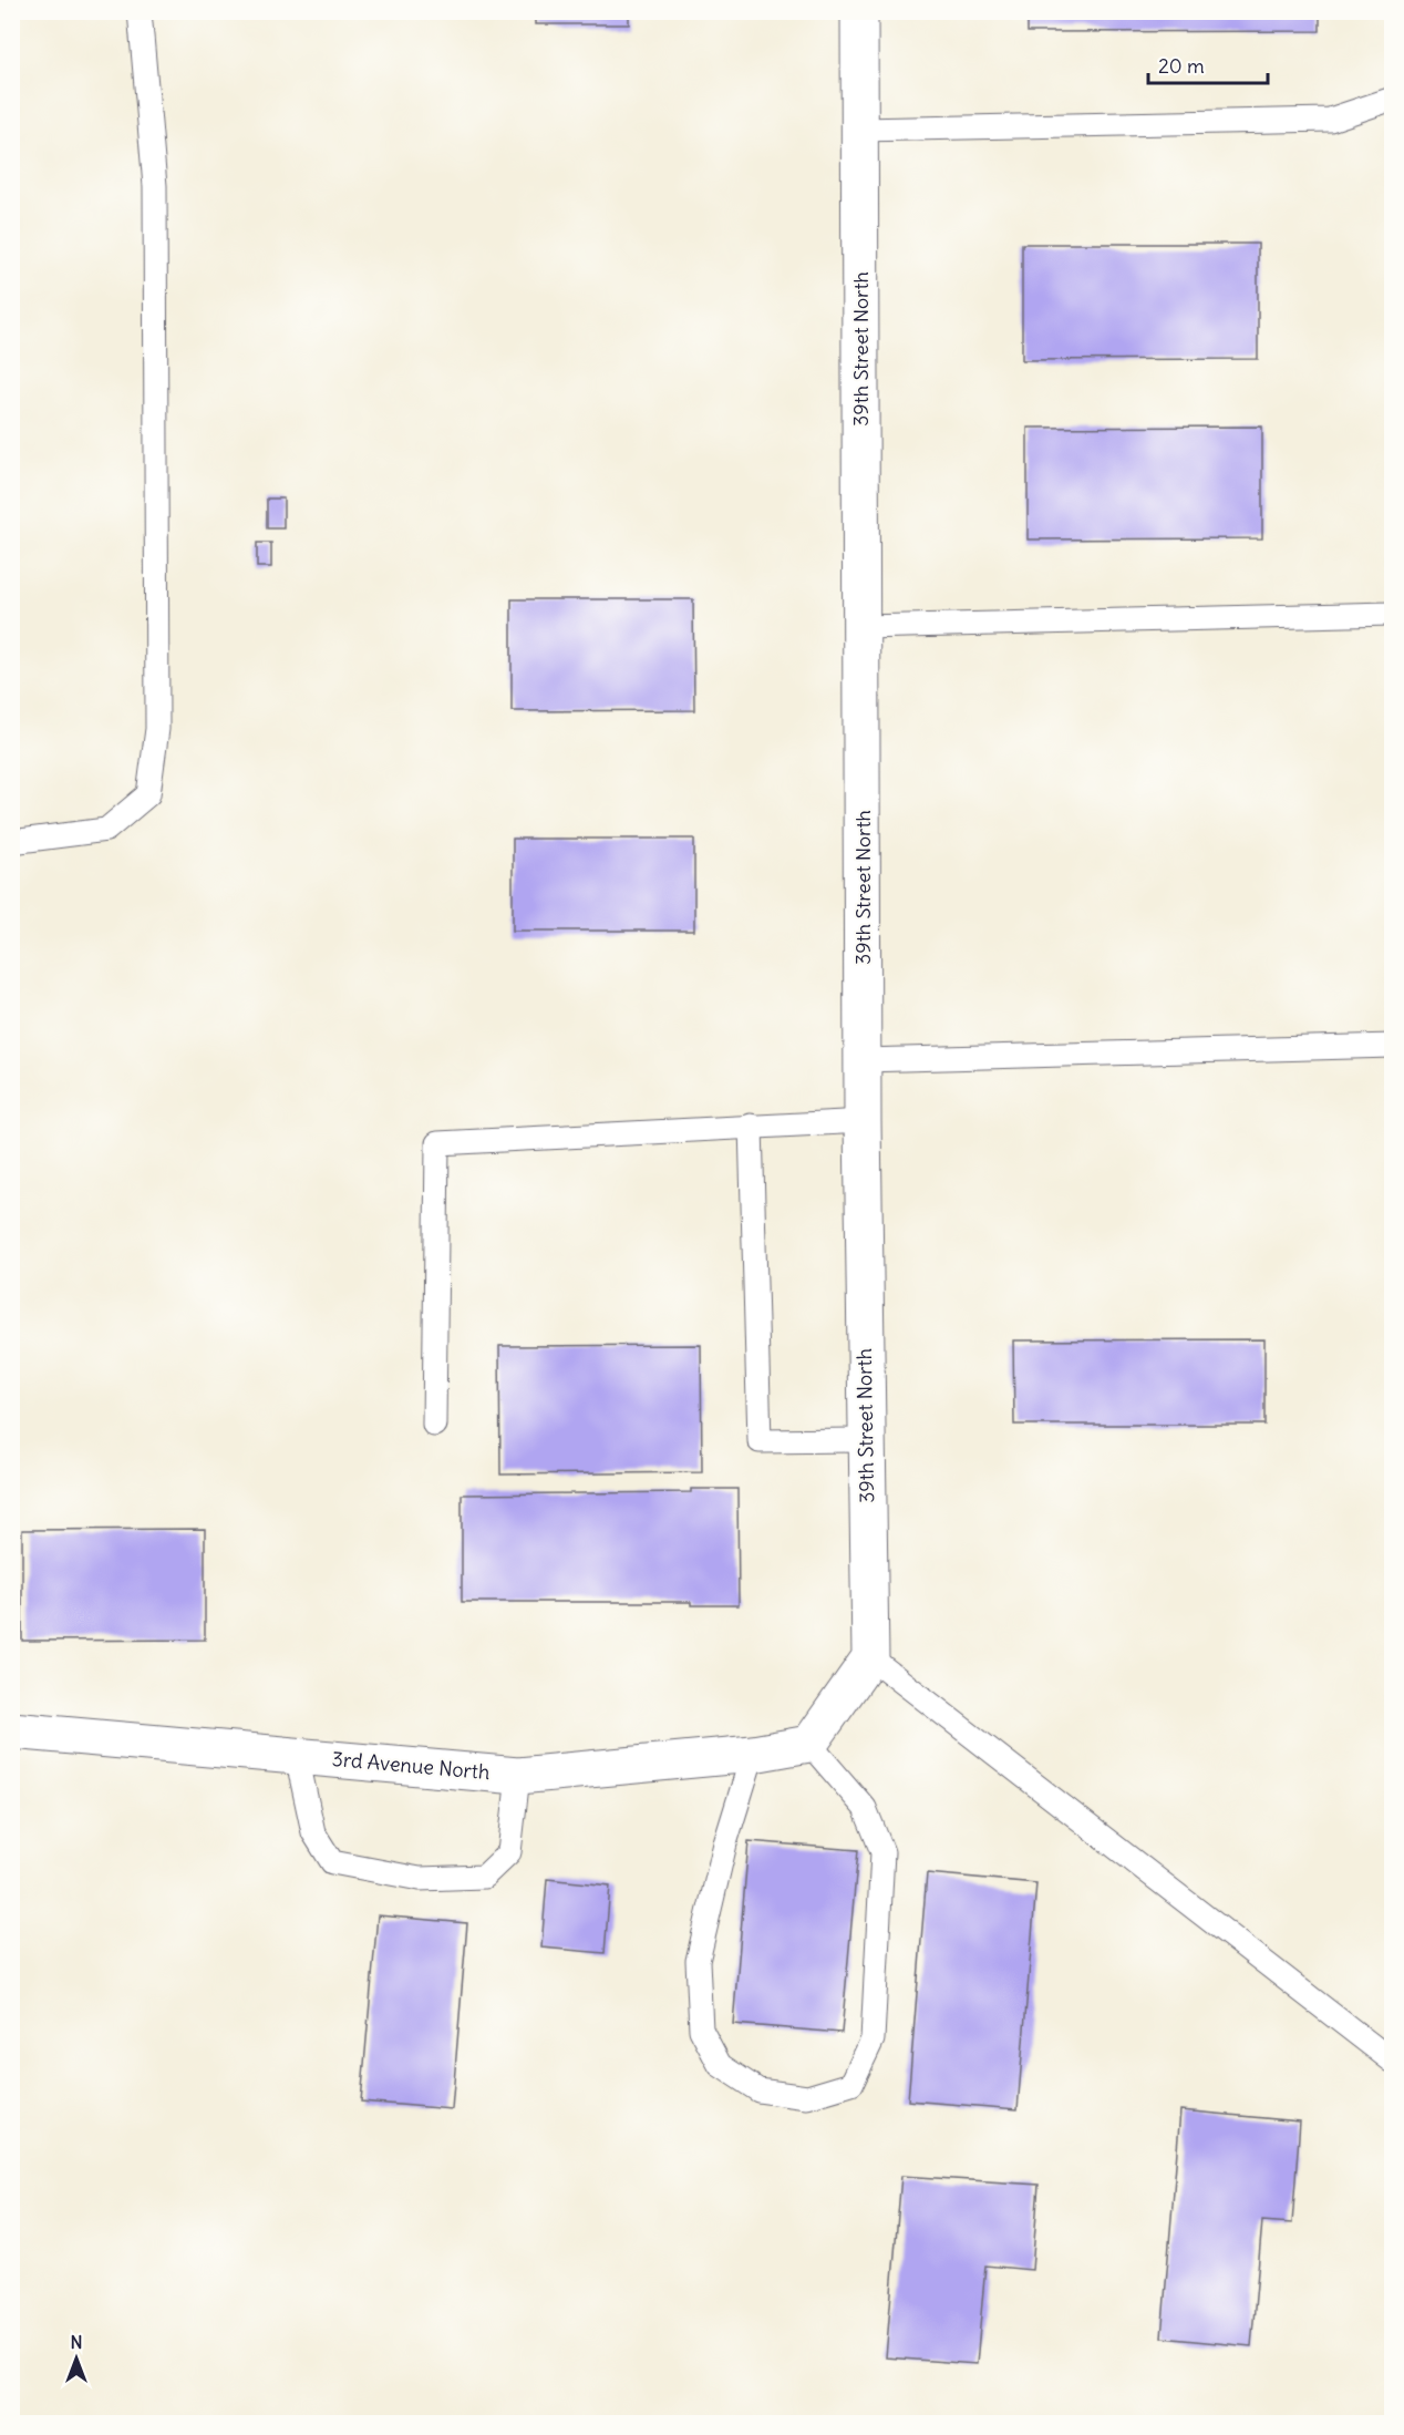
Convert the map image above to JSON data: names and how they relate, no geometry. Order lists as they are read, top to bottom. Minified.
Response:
{"streets":{"street":["39th Street North","3rd Avenue North"]},"scale_bar":"20 m","north":"top"}
